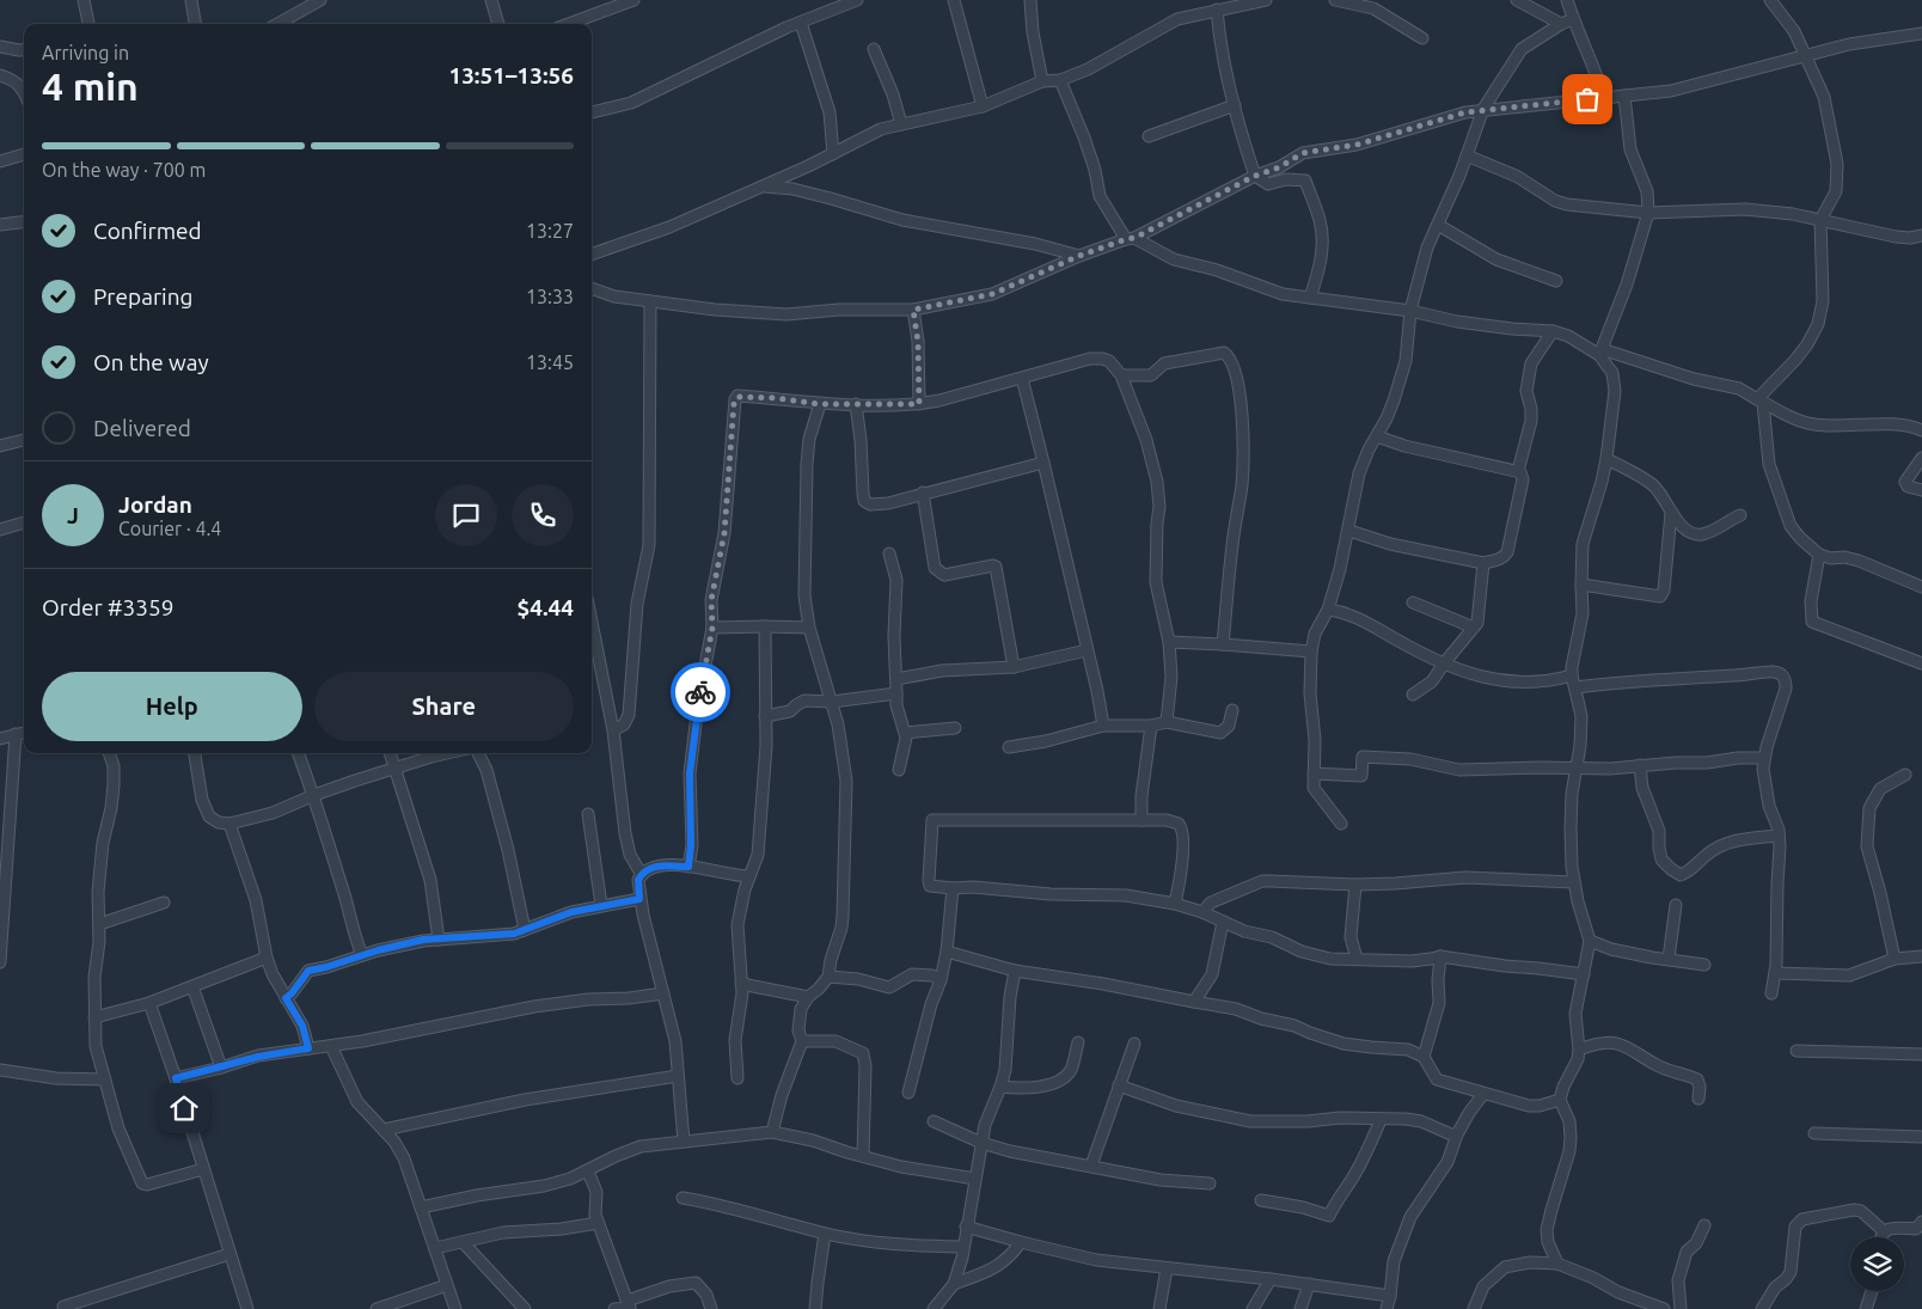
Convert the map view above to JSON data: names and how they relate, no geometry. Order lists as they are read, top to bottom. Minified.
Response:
{"page":{"heading":["4 min","Arriving in","13:51–13:56"],"panel":["Jordan","Courier · 4.4","Order #3359","$4.44"],"bar":"On the way · 700 m","list":[["Confirmed","13:27"],["Preparing","13:33"],["On the way","13:45"],"Delivered"],"round":"J","buttons":["Help","Share"]}}
